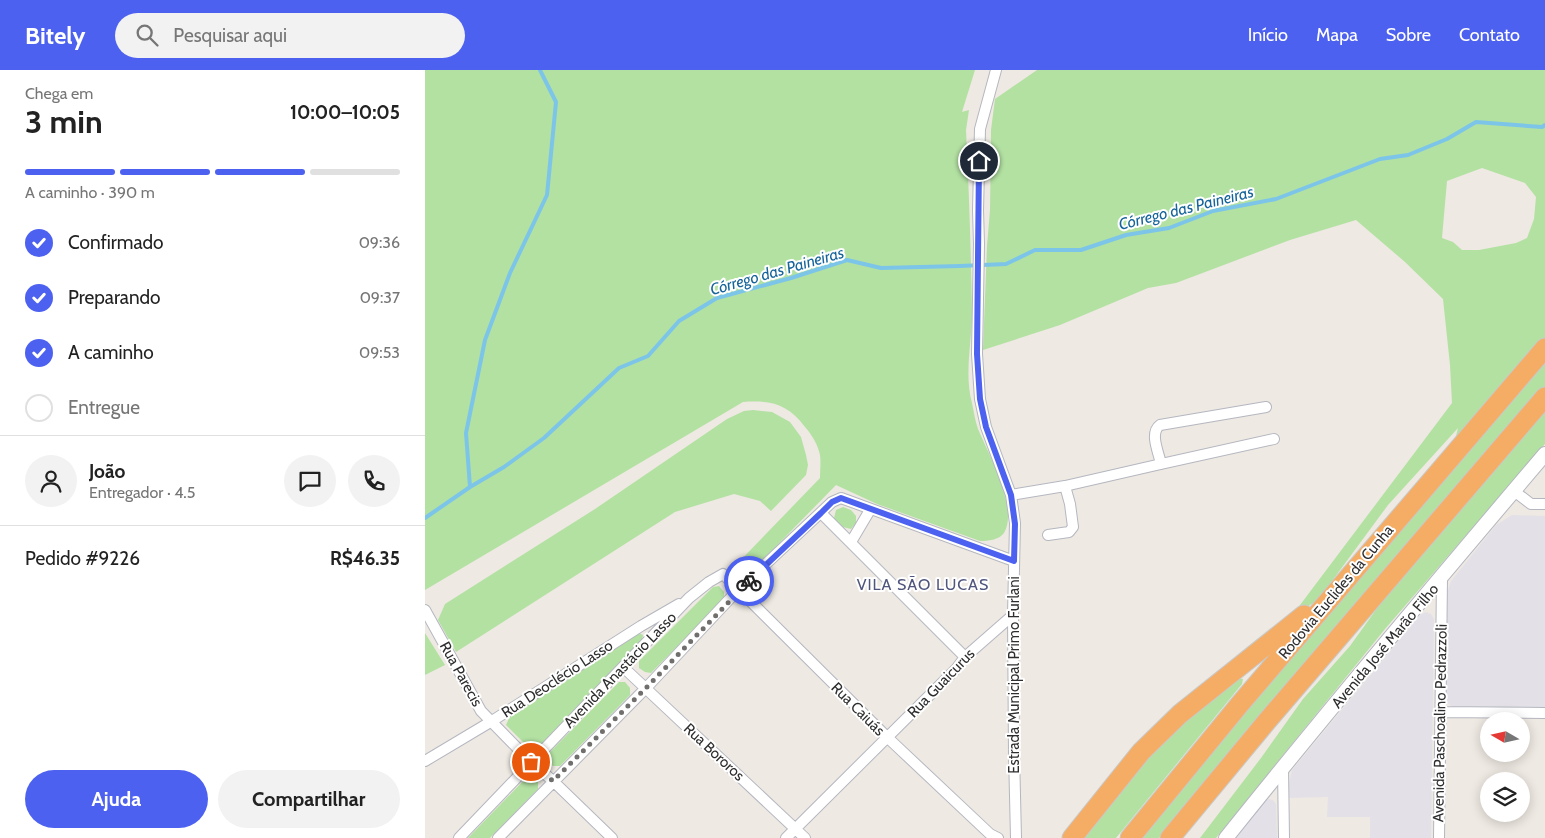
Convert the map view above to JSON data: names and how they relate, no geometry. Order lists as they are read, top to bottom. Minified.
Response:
{"streets":{"highway":["Rodovia Euclides da Cunha"],"main road":["Avenida José Marão Filho"],"street":["Avenida Anastácio Lasso","Rua Parecis","Estrada Municipal Primo Furlani","Rua Deoclécio Lasso","Rua Guaicurus","Rua Caiuás","Avenida Paschoalino Pedrazzoli","Rua Bororos"]},"crossings":[["Avenida José Marão Filho","Avenida Paschoalino Pedrazzoli"],["Avenida Anastácio Lasso","Rua Parecis"],["Avenida Anastácio Lasso","Rua Deoclécio Lasso"],["Avenida Anastácio Lasso","Rua Caiuás"],["Avenida Anastácio Lasso","Rua Bororos"],["Rua Parecis","Rua Deoclécio Lasso"],["Estrada Municipal Primo Furlani","Rua Guaicurus"],["Rua Guaicurus","Rua Caiuás"],["Rua Guaicurus","Rua Bororos"]],"districts":["VILA SÃO LUCAS"],"water":["Córrego das Paineiras"],"north":"left","page":{"header":"Bitely","search":"Pesquisar aqui","nav":["Início","Mapa","Sobre","Contato"],"heading":["3 min","Chega em","10:00–10:05"],"panel":["João","Entregador · 4.5","Pedido #9226","R$46.35"],"bar":"A caminho · 390 m","list":[["Confirmado","09:36"],["Preparando","09:37"],["A caminho","09:53"],"Entregue"],"buttons":["Ajuda","Compartilhar"]}}
